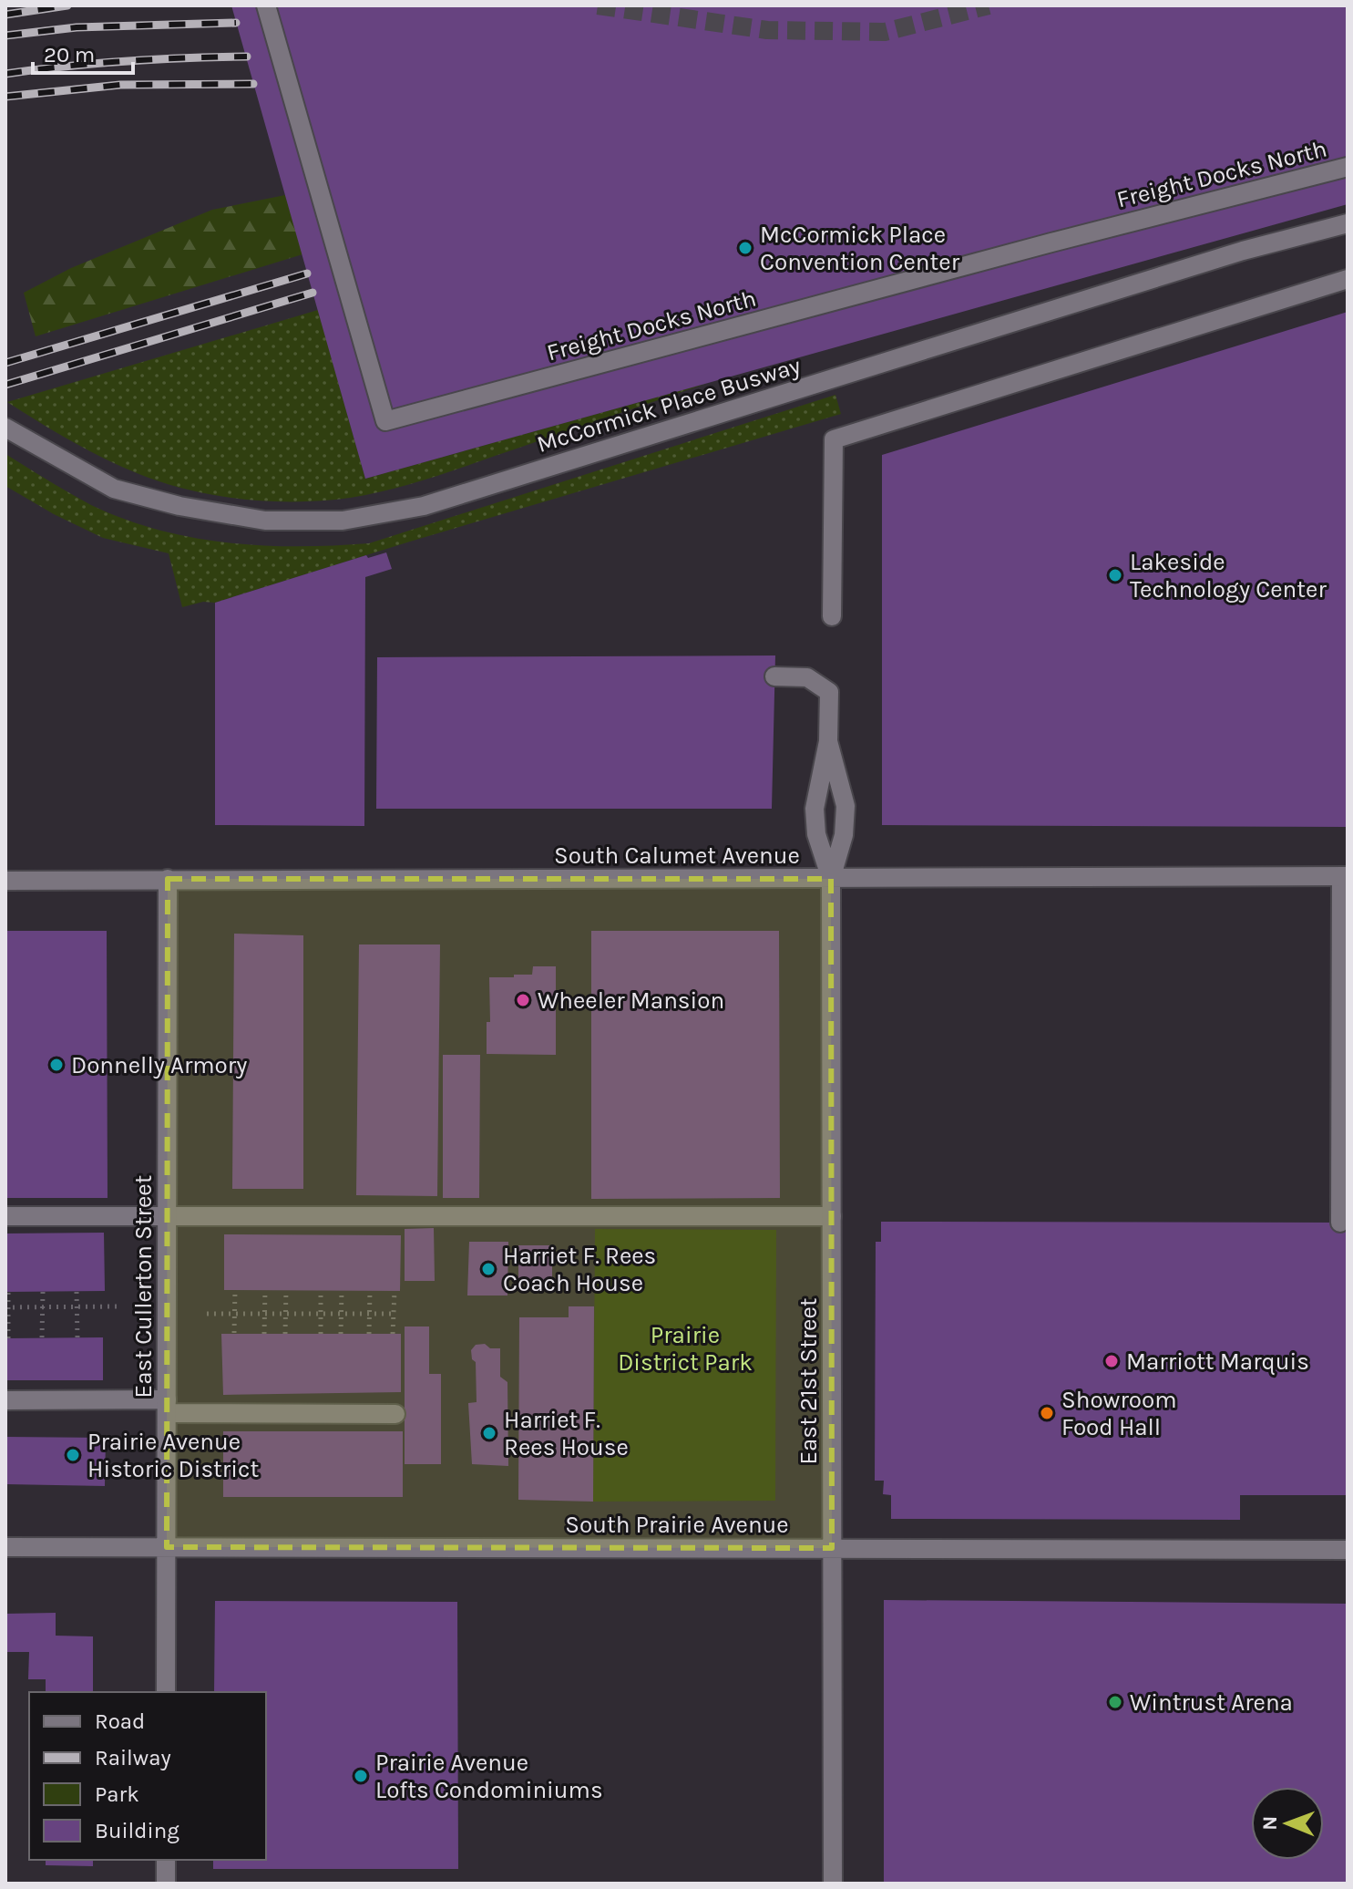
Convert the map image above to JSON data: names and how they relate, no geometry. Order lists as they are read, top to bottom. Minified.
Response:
{"streets":{"street":["Freight Docks North","McCormick Place Busway","South Calumet Avenue","East Cullerton Street","East 21st Street","South Prairie Avenue"]},"crossings":[["South Calumet Avenue","East Cullerton Street"],["South Calumet Avenue","East 21st Street"],["East Cullerton Street","South Prairie Avenue"],["East 21st Street","South Prairie Avenue"]],"parks":["Prairie District Park"],"places":["McCormick Place Convention Center","Lakeside Technology Center","Wheeler Mansion","Donnelly Armory","Harriet F. Rees Coach House","Marriott Marquis","Showroom Food Hall","Harriet F. Rees House","Prairie Avenue Historic District","Wintrust Arena","Prairie Avenue Lofts Condominiums"],"legend":["Road","Railway","Park","Building"],"scale_bar":"20 m","north":"left"}
